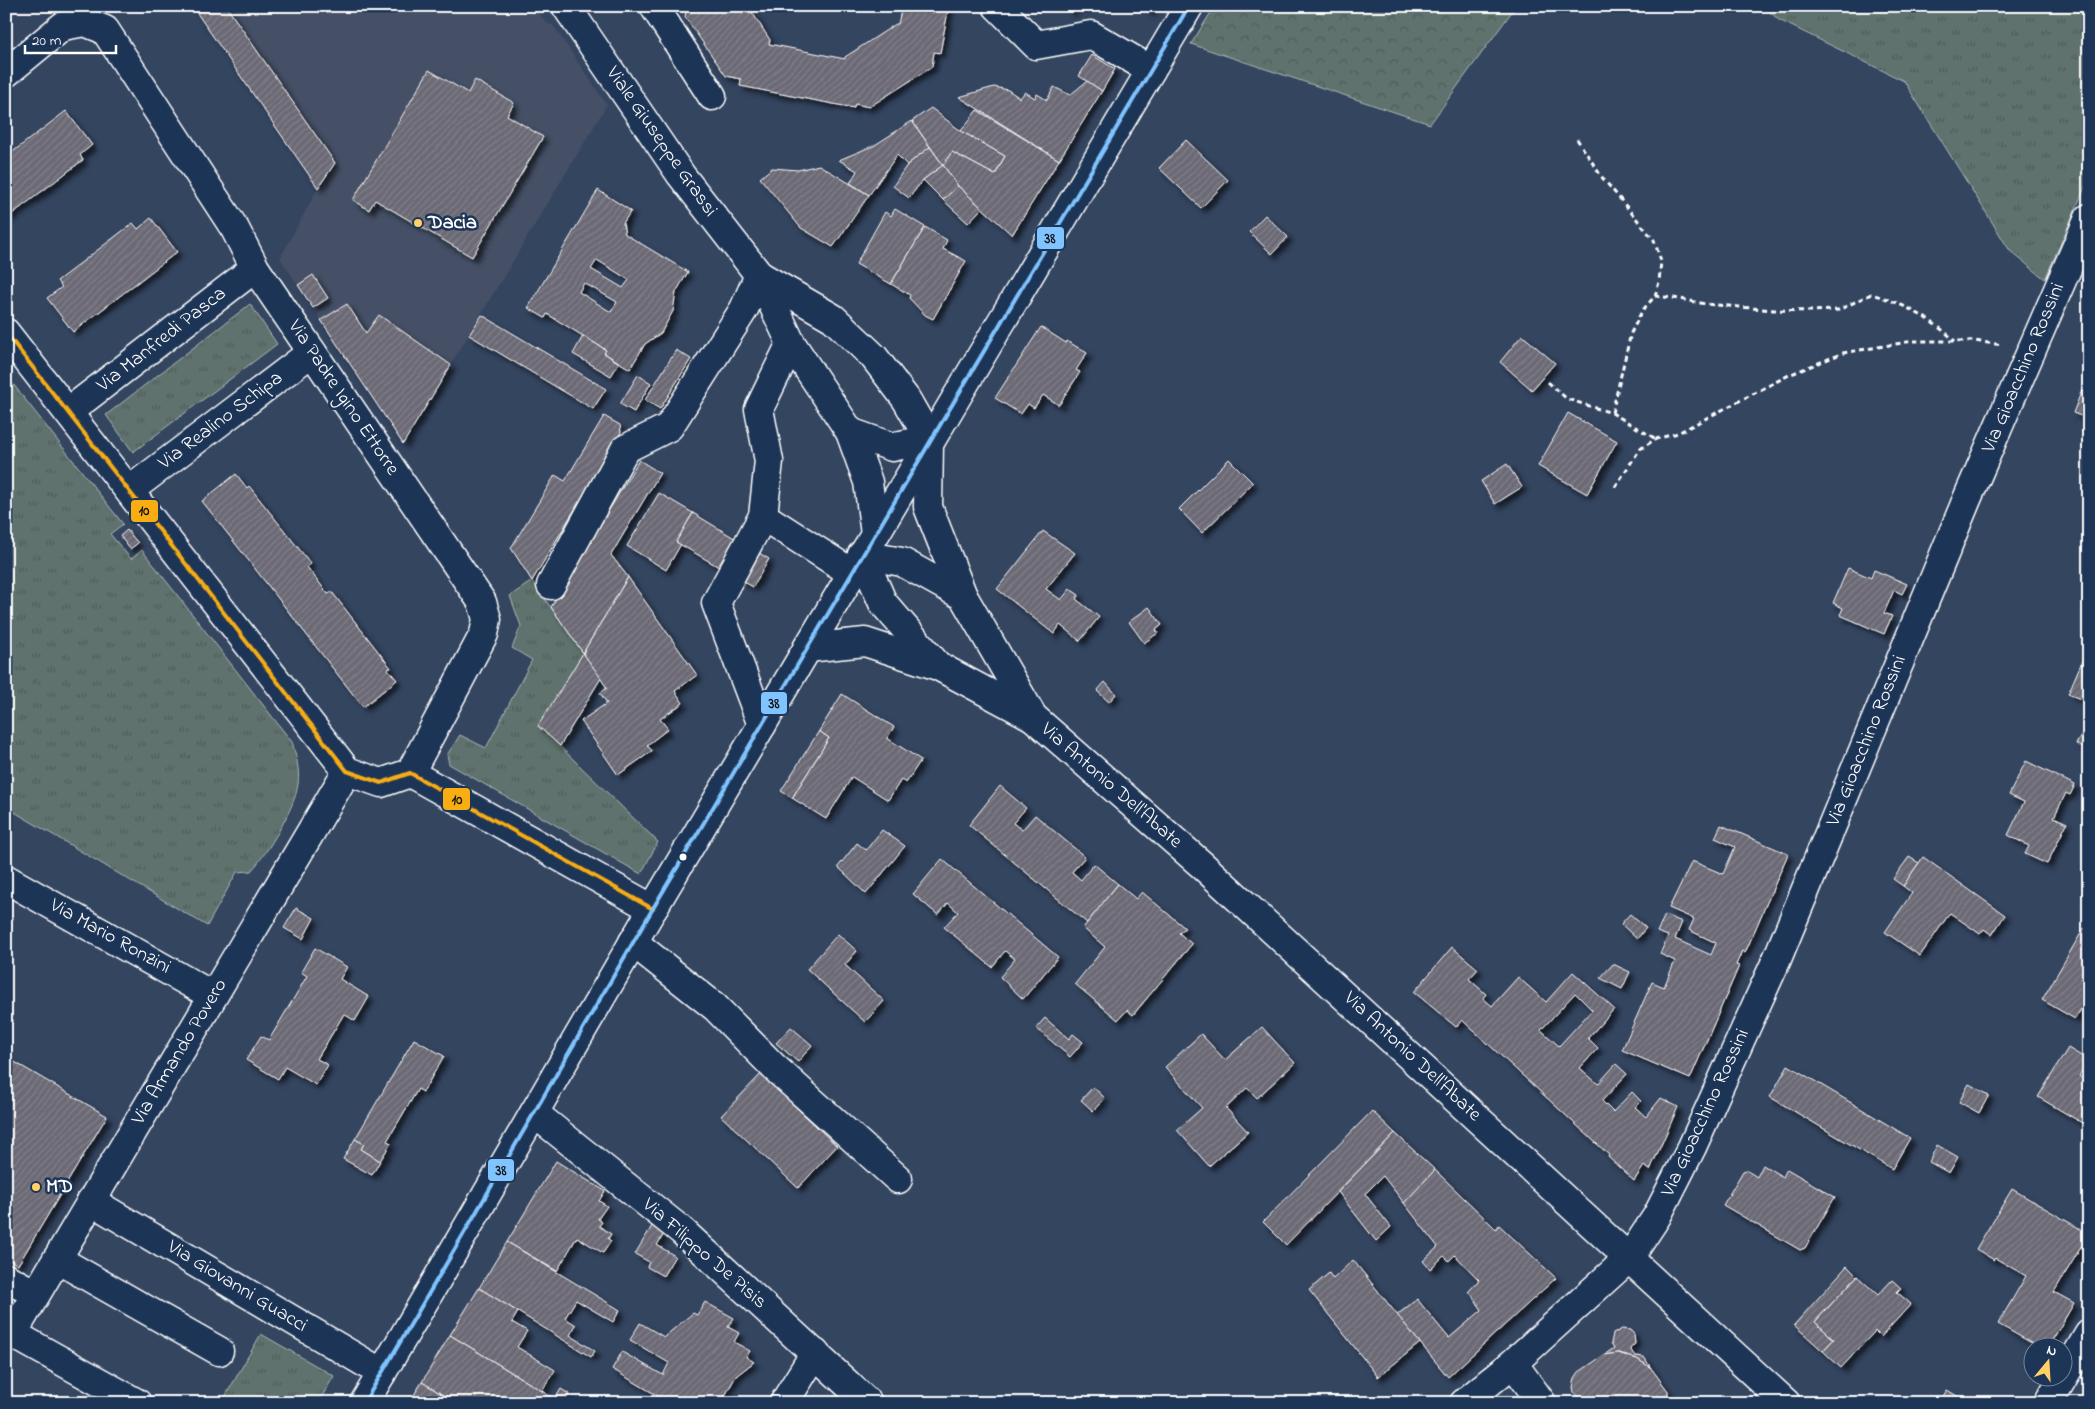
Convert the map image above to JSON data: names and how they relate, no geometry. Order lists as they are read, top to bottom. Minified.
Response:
{"streets":{"street":["Viale Giuseppe Grassi","Via Manfredi Pasca","Via Gioacchino Rossini","Via Padre Igino Ettorre","Via Realino Schipa","Via Antonio Dell'Abate","Via Mario Ronzini","Via Armando Povero","Via Filippo De Pisis","Via Giovanni Guacci"]},"crossings":[["Viale Giuseppe Grassi","Via Antonio Dell'Abate"],["Via Manfredi Pasca","Via Padre Igino Ettorre"],["Via Gioacchino Rossini","Via Antonio Dell'Abate"],["Via Padre Igino Ettorre","Via Realino Schipa"],["Via Mario Ronzini","Via Armando Povero"],["Via Armando Povero","Via Giovanni Guacci"]],"places":["Dacia","MD"],"lines":["transit line 38","transit line 10"],"scale_bar":"20 m","north":"top"}
